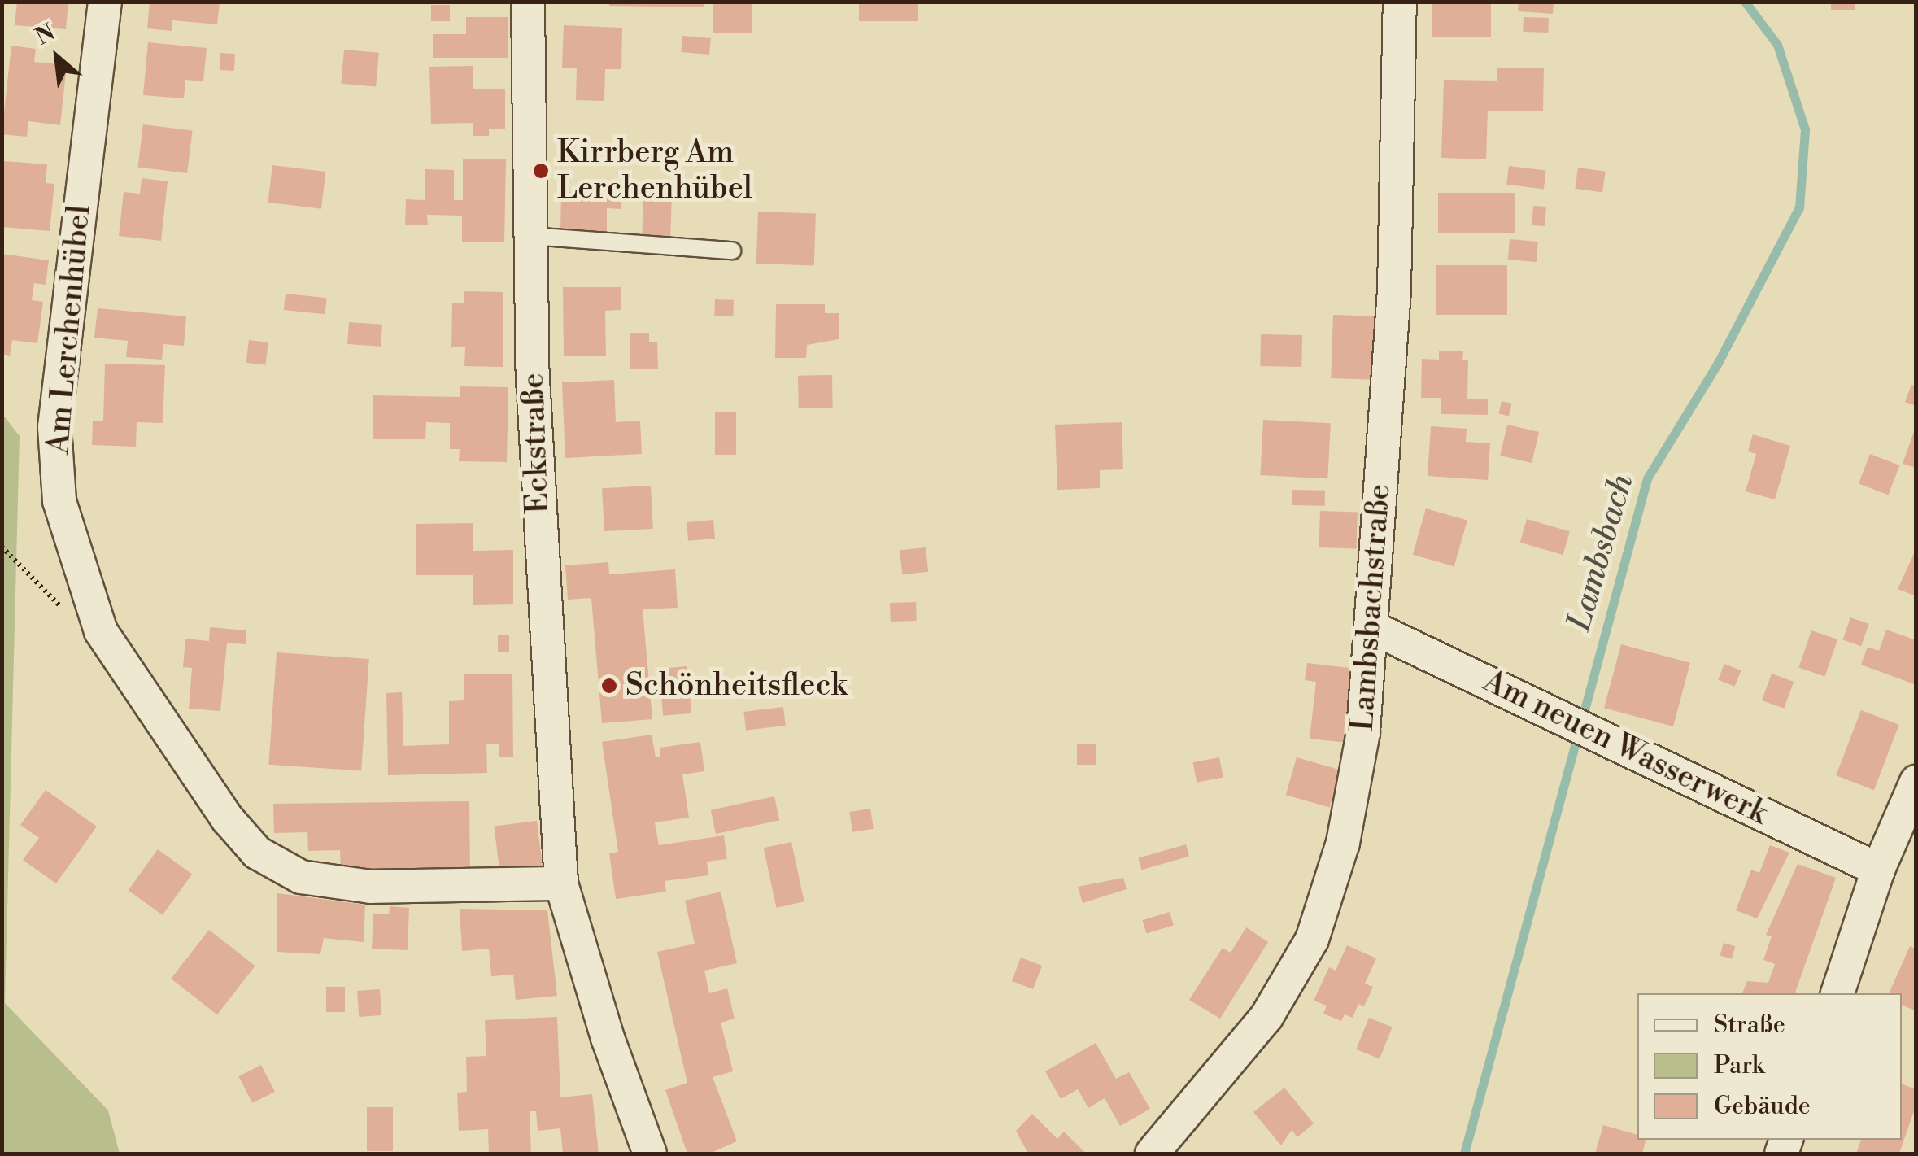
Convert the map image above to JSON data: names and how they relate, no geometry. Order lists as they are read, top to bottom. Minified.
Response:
{"streets":{"street":["Am Lerchenhübel","Eckstraße","Lambsbachstraße","Am neuen Wasserwerk"]},"crossings":[["Am Lerchenhübel","Eckstraße"],["Lambsbachstraße","Am neuen Wasserwerk"]],"water":["Lambsbach"],"places":["Kirrberg Am Lerchenhübel","Schönheitsfleck"],"legend":["Straße","Park","Gebäude"],"north":"top left"}
